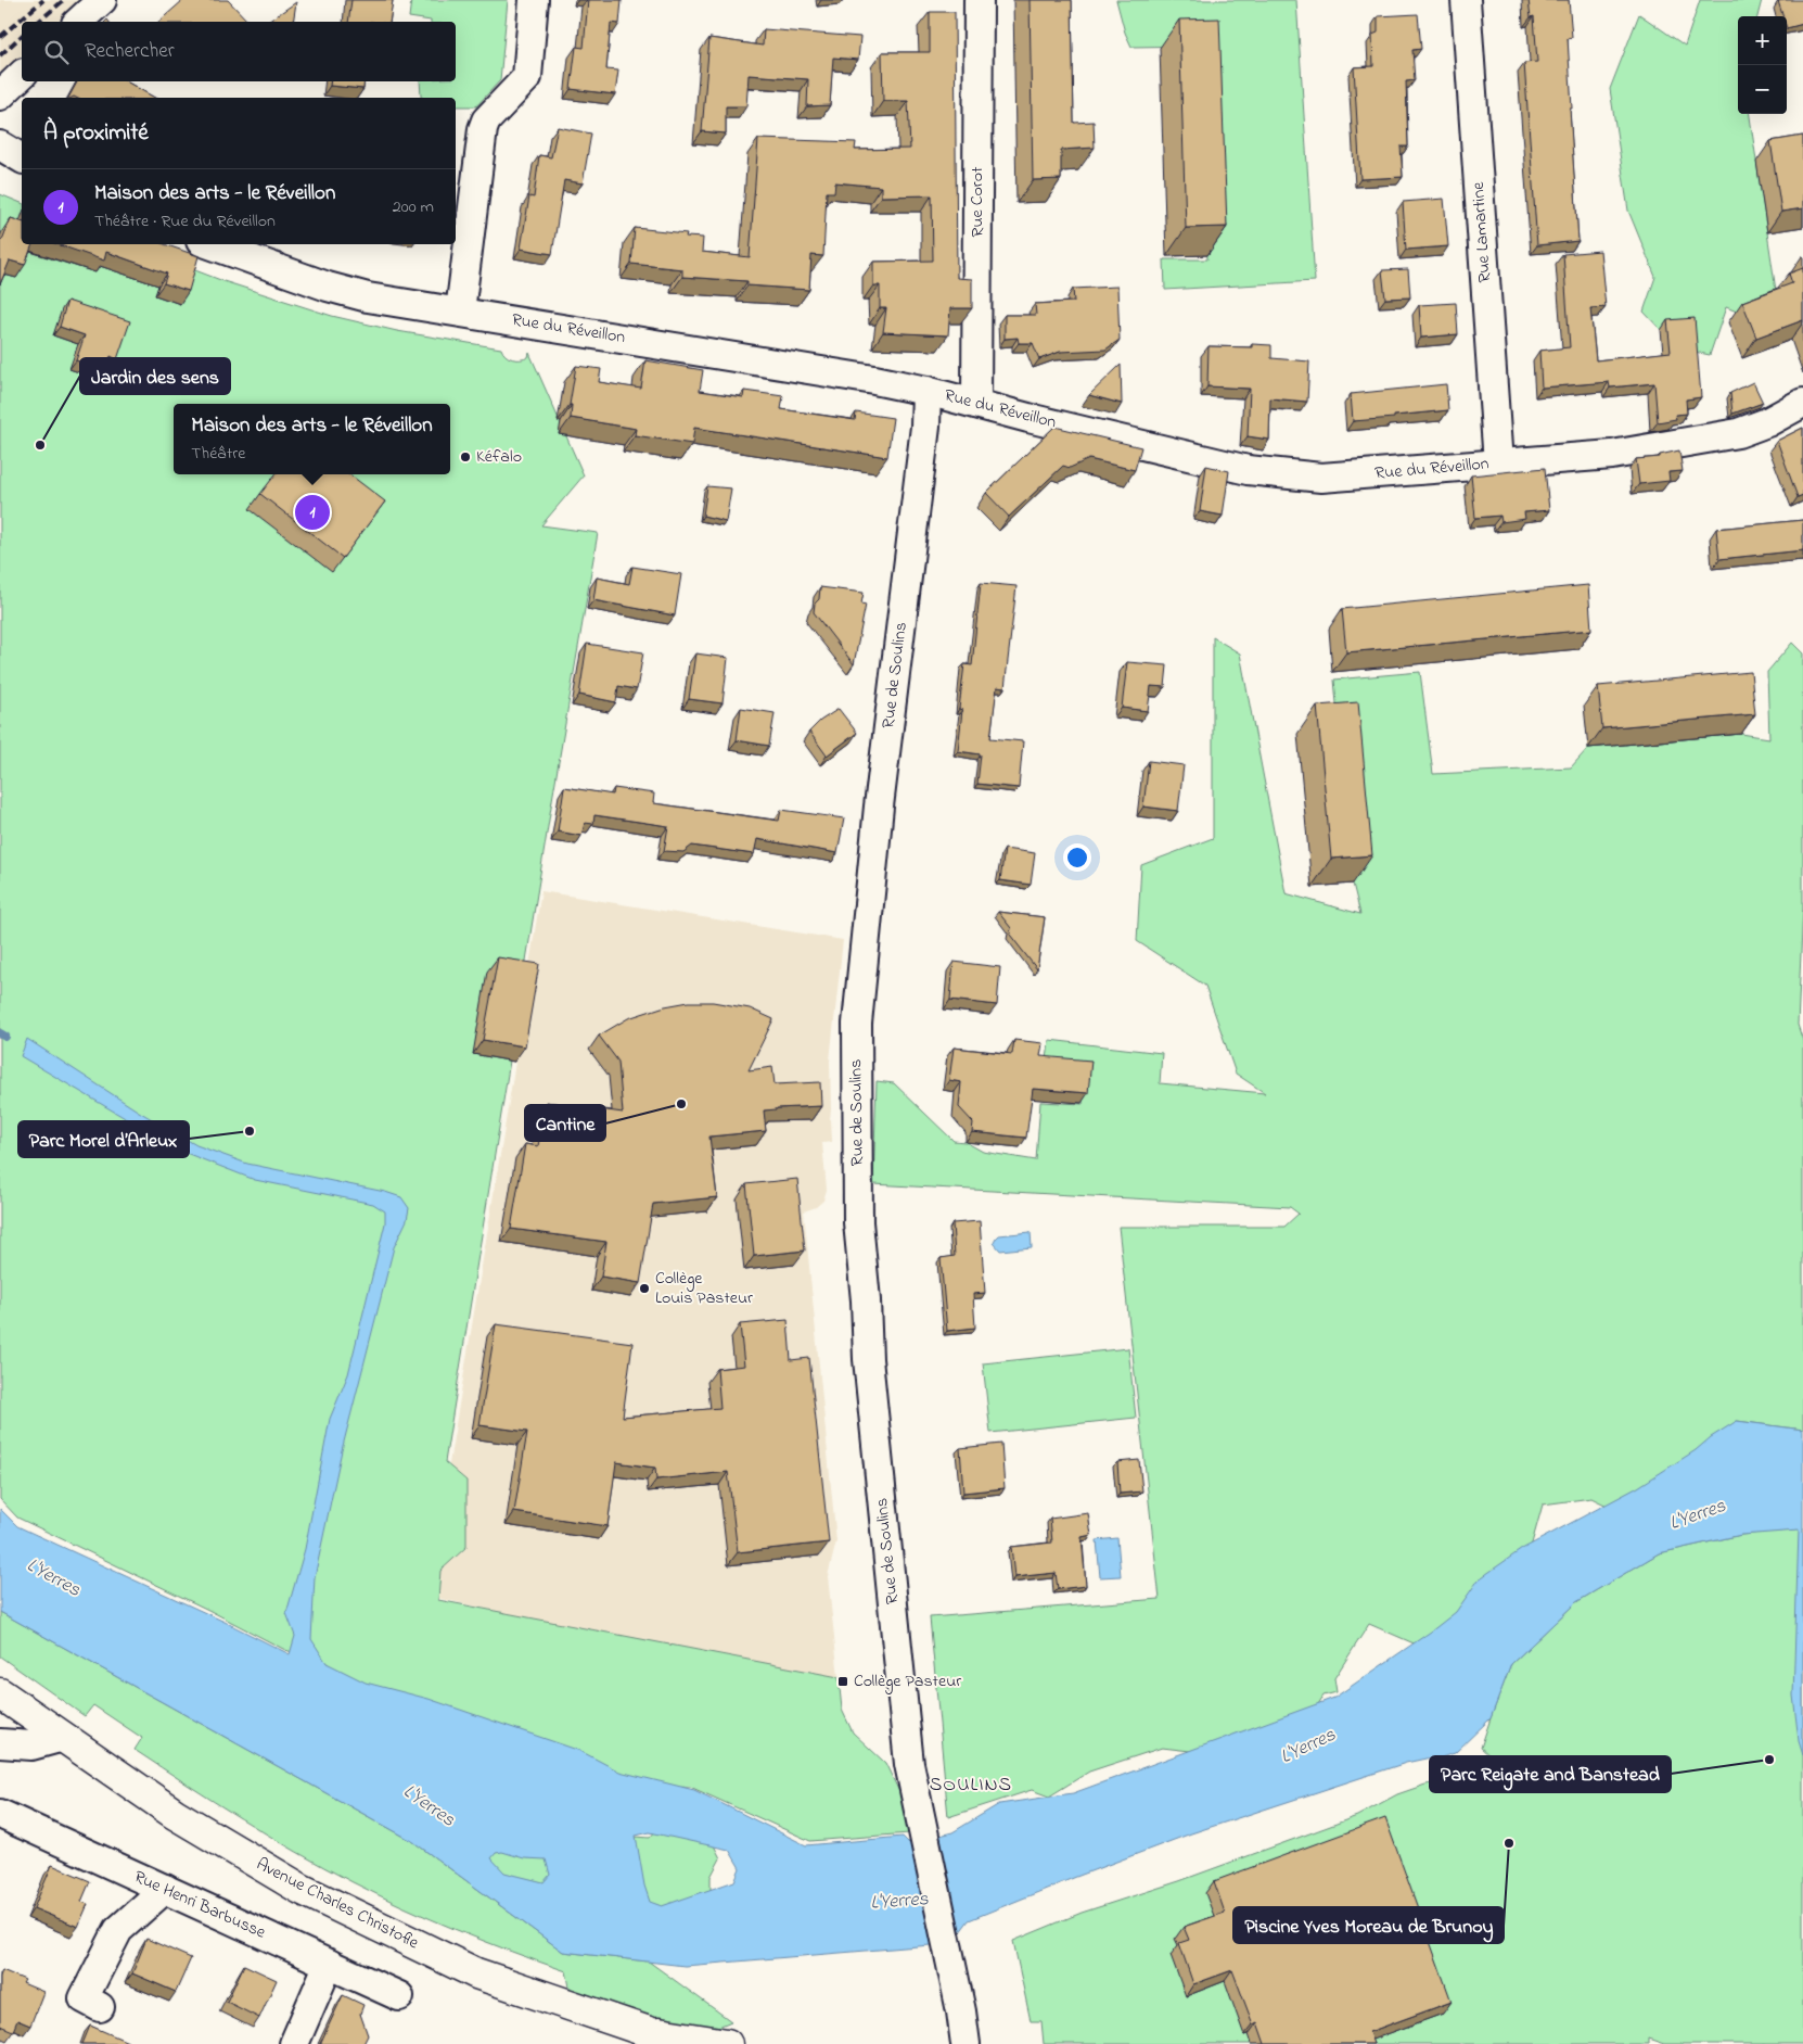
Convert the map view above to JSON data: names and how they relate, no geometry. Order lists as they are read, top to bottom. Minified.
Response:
{"streets":{"main road":["Avenue Charles Christofle"],"street":["Rue Corot","Rue Lamartine","Rue du Réveillon","Rue de Soulins","Rue Henri Barbusse"]},"crossings":[["Rue Corot","Rue du Réveillon"],["Rue Lamartine","Rue du Réveillon"],["Rue du Réveillon","Rue de Soulins"]],"districts":["SOULINS"],"water":["L'Yerres"],"places":{"other":["Jardin des sens","Kéfalo","Cantine","Parc Morel d’Arleux","Collège Louis Pasteur","Parc Reigate and Banstead","Piscine Yves Moreau de Brunoy"],"transit":["Collège Pasteur"]},"page":{"map_buttons":["+","−"],"search":"Rechercher","heading":"À proximité","list":[{"mark":"1","name":"Maison des arts - le Réveillon","note":"Théâtre · Rue du Réveillon","value":"200 m"}],"popup":["Maison des arts - le Réveillon","Théâtre"],"pins":"1"}}
